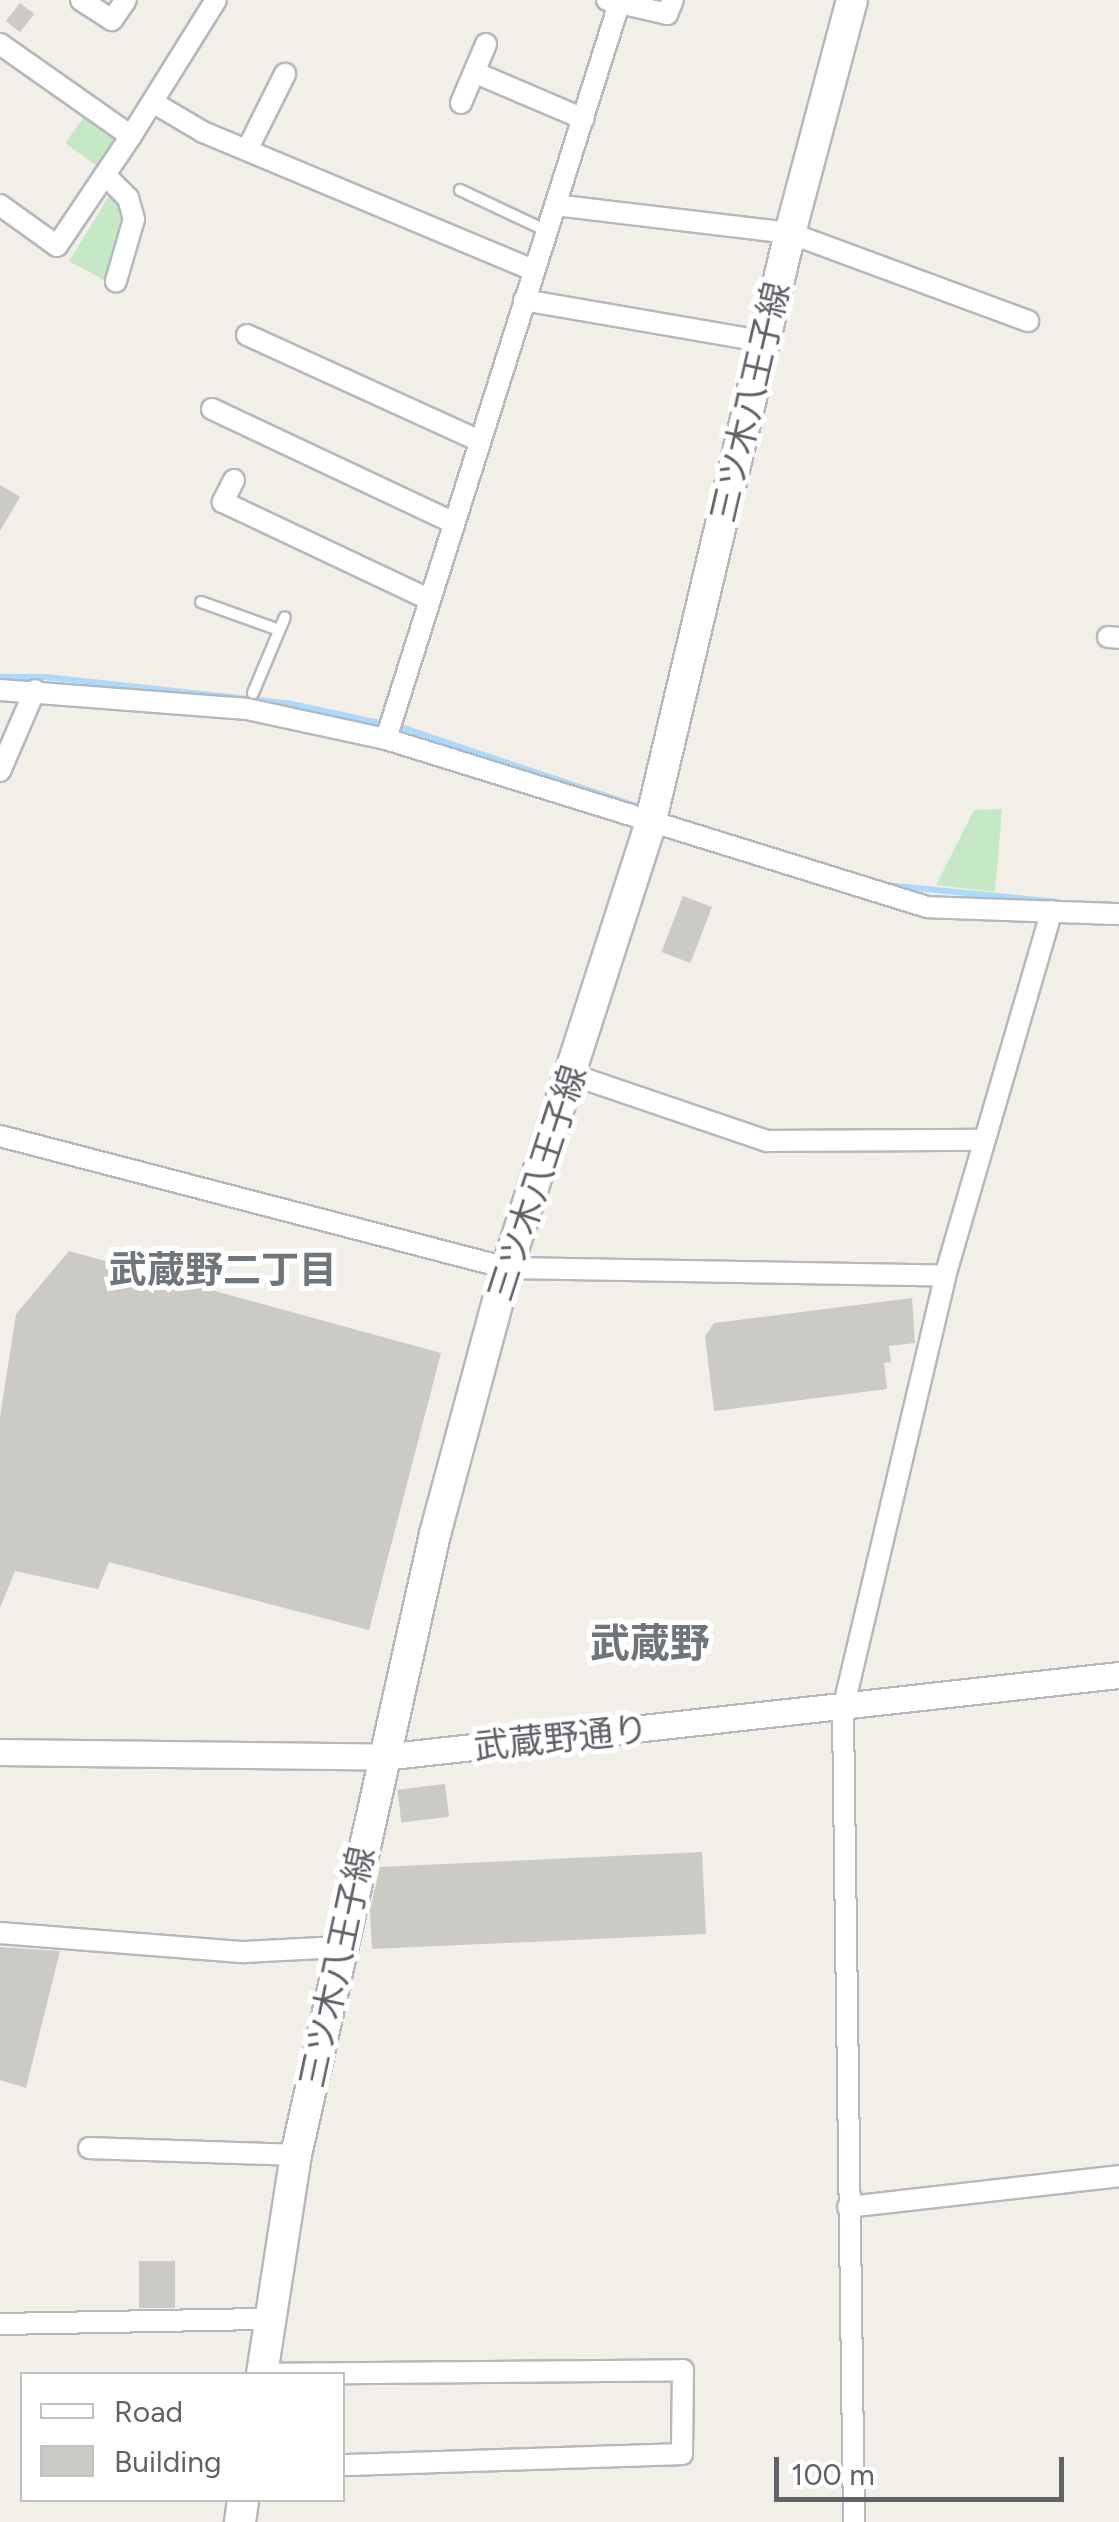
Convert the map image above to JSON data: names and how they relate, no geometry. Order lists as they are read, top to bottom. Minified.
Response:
{"streets":{"main road":["三ツ木八王子線"],"street":["武蔵野通り"]},"crossings":[["三ツ木八王子線","武蔵野通り"]],"districts":["武蔵野二丁目","武蔵野"],"legend":["Road","Building"],"scale_bar":"100 m"}
